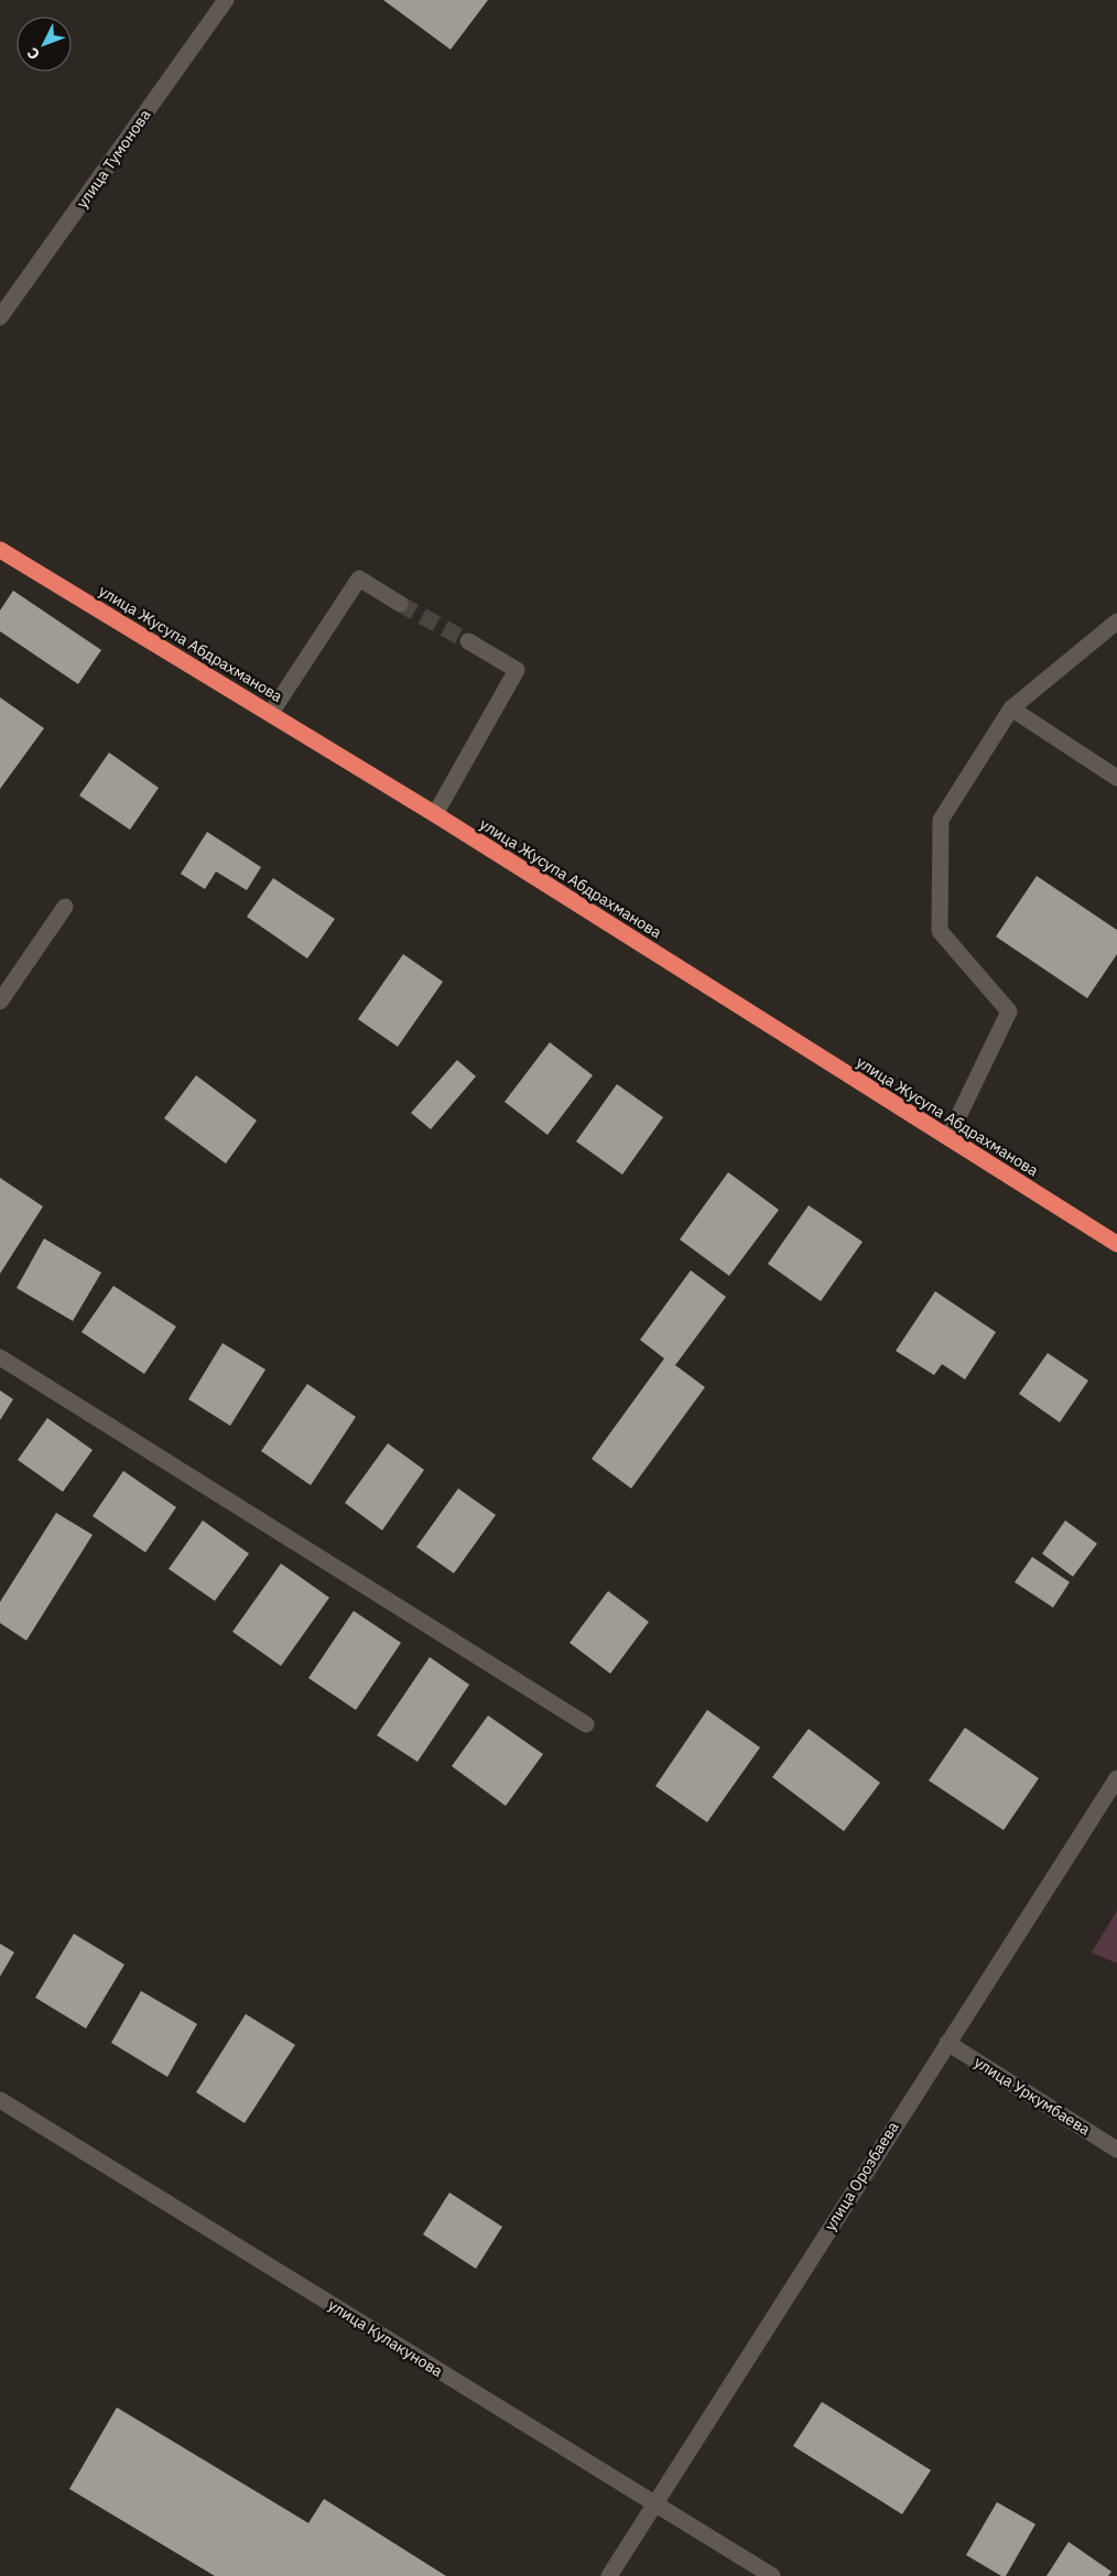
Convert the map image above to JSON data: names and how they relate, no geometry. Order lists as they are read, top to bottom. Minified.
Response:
{"streets":{"highway":["улица Жусупа Абдрахманова"],"street":["улица Тумонова","улица Уркумбаева","улица Орозбаева","улица Кулакунова"]},"crossings":[["улица Уркумбаева","улица Орозбаева"],["улица Орозбаева","улица Кулакунова"]],"north":"bottom left"}
